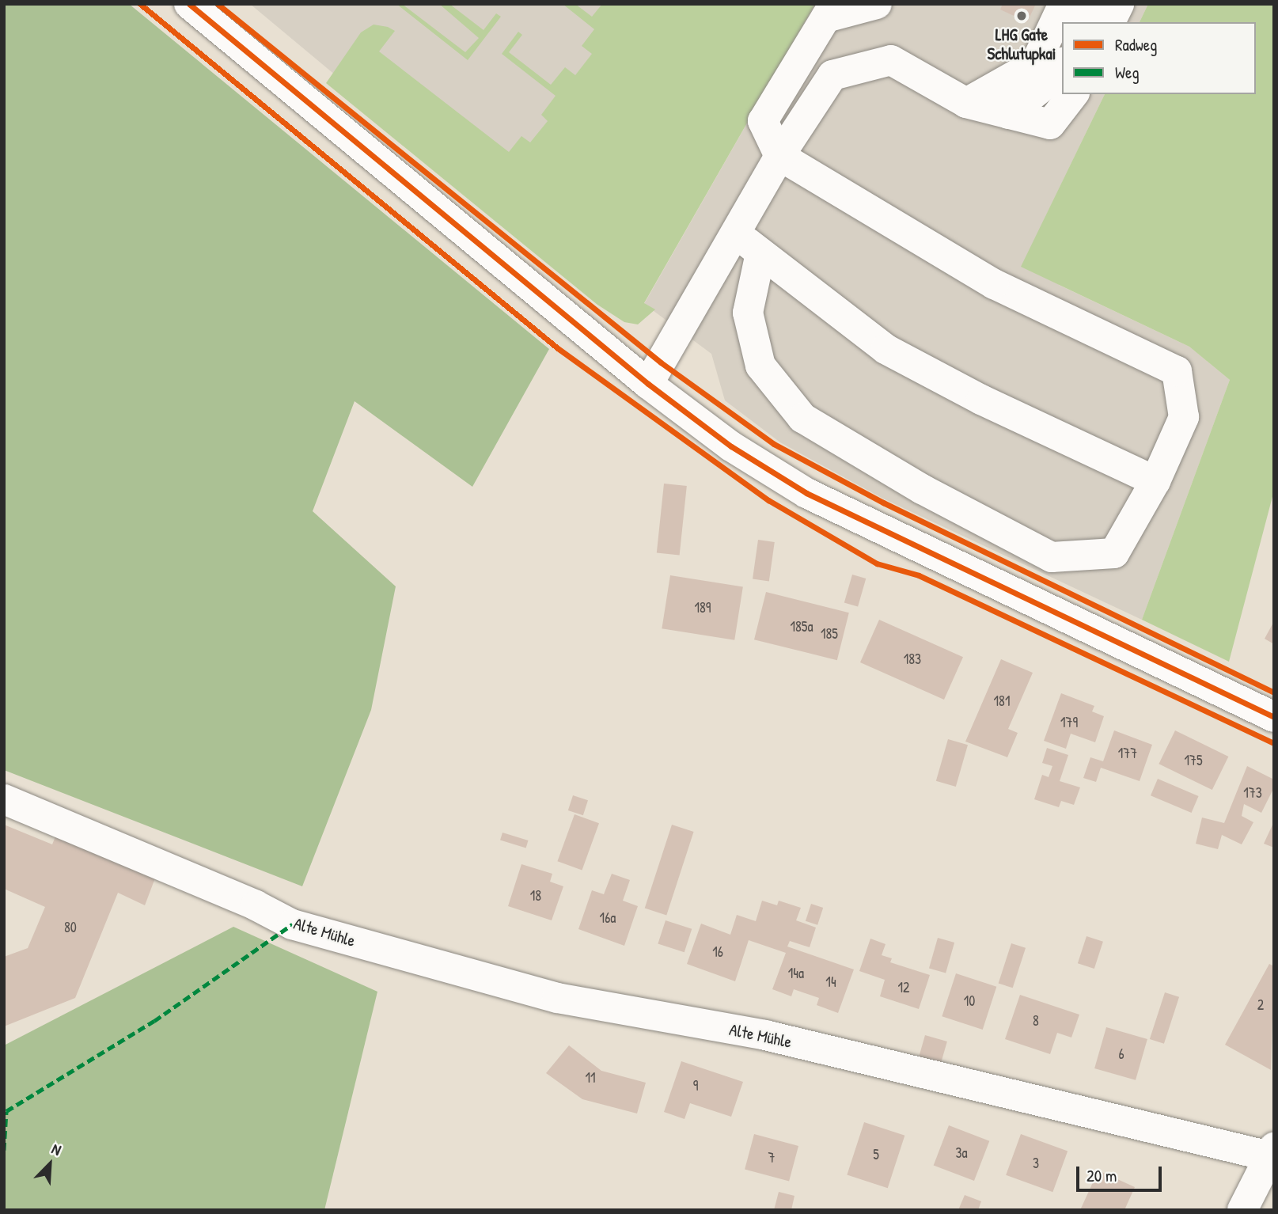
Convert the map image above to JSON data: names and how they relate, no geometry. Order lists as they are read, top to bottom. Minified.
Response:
{"streets":{"street":["Alte Mühle"]},"places":["LHG Gate Schlutupkai"],"house_numbers":["189","185a","185","183","181","179","177","175","173","18","16a","80","16","14a","14","12","10","2","8","6","11","9","3a","5","7","3"],"legend":["Radweg","Weg"],"scale_bar":"20 m","north":"top right"}
